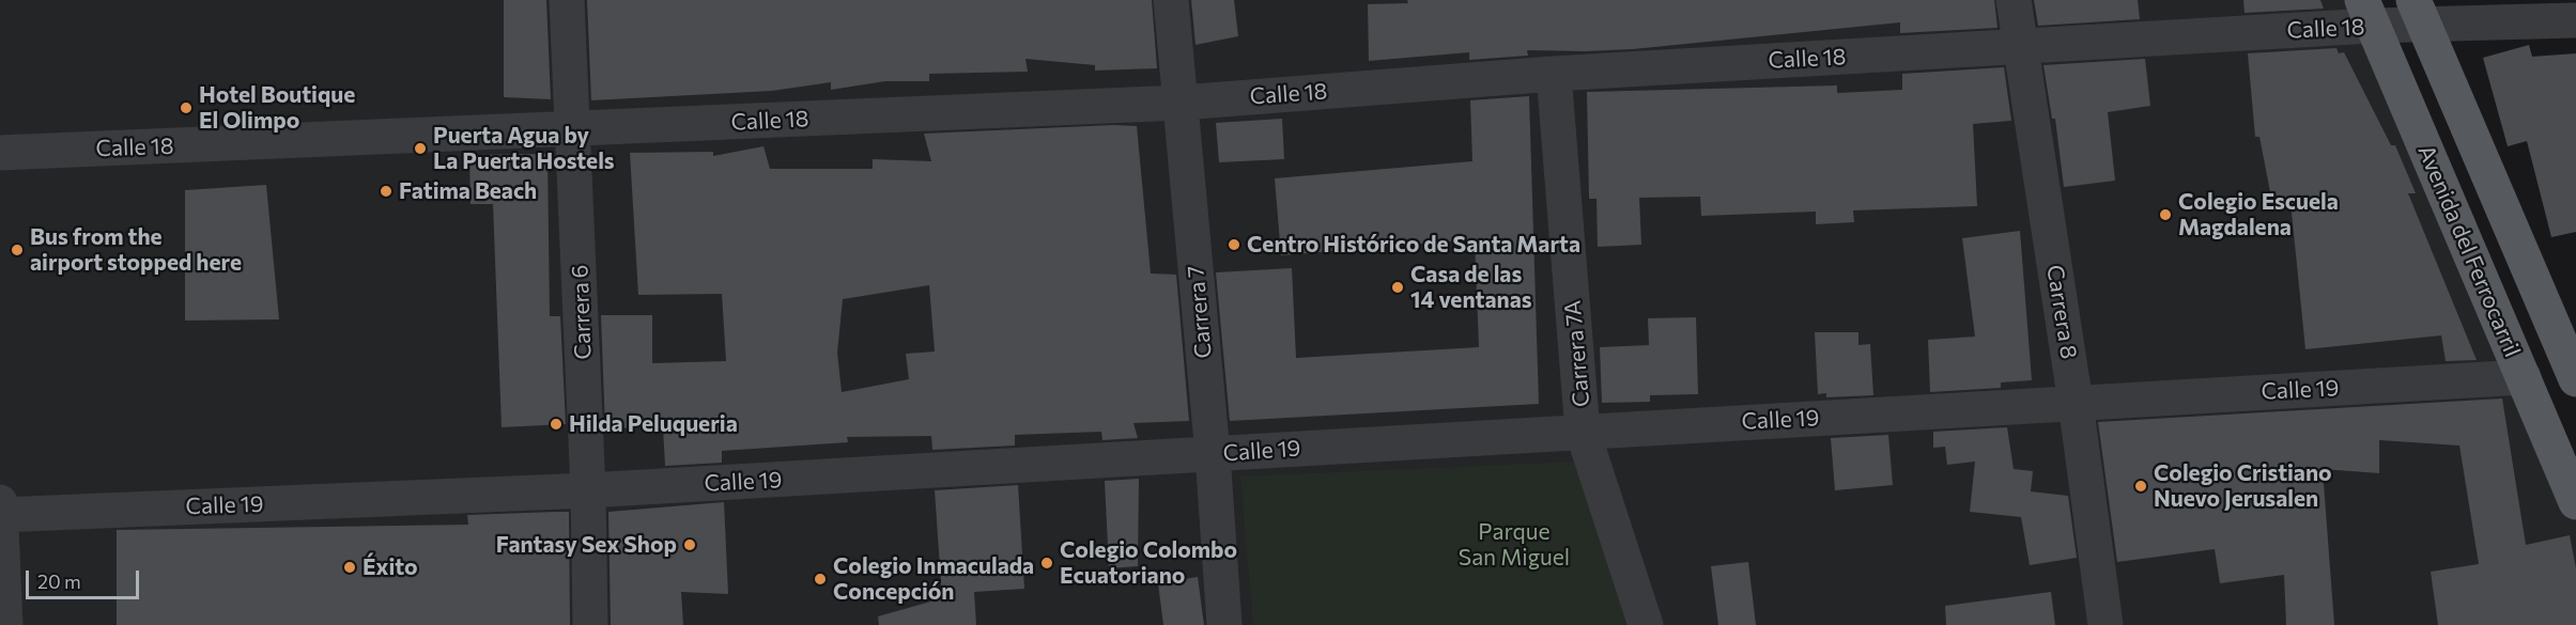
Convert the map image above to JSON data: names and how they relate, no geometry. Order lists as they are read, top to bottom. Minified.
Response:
{"streets":{"main road":["Avenida del Ferrocarril"],"street":["Calle 18","Carrera 6","Carrera 7","Carrera 8","Carrera 7A","Calle 19"]},"crossings":[["Calle 18","Avenida del Ferrocarril"],["Calle 18","Carrera 6"],["Calle 18","Carrera 7"],["Calle 18","Carrera 8"],["Calle 18","Carrera 7A"],["Avenida del Ferrocarril","Calle 19"],["Carrera 6","Calle 19"],["Carrera 7","Calle 19"],["Carrera 8","Calle 19"],["Carrera 7A","Calle 19"]],"parks":["Parque San Miguel"],"places":["Hotel Boutique El Olimpo","Puerta Agua by La Puerta Hostels","Fatima Beach","Colegio Escuela Magdalena","Centro Histórico de Santa Marta","Bus from the airport stopped here","Casa de las 14 ventanas","Hilda Peluqueria","Colegio Cristiano Nuevo Jerusalen","Fantasy Sex Shop","Colegio Colombo Ecuatoriano","Éxito","Colegio Inmaculada Concepción"],"scale_bar":"20 m"}
